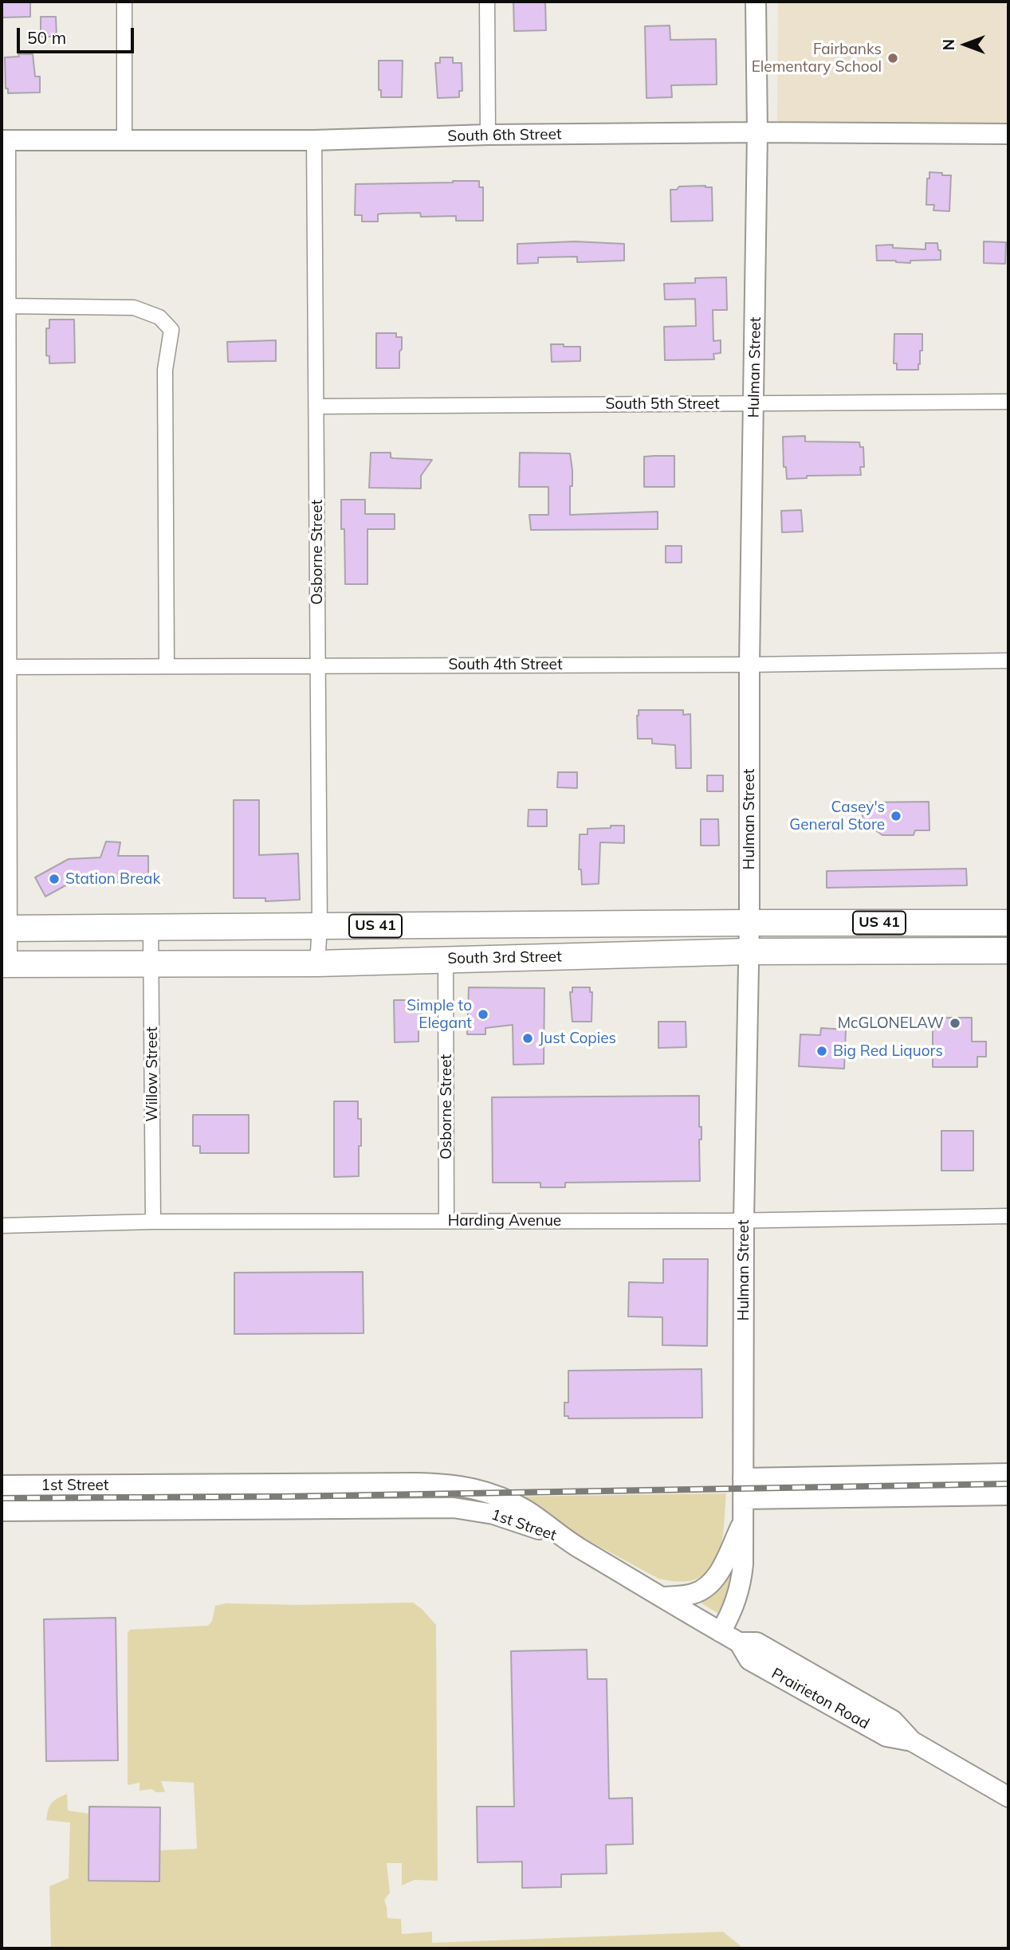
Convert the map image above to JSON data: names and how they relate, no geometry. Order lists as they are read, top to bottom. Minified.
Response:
{"streets":{"highway":["US 41","South 3rd Street"],"main road":["South 6th Street","Hulman Street","1st Street","Prairieton Road"],"street":["South 5th Street","Osborne Street","South 4th Street","Willow Street","Harding Avenue"]},"crossings":[["South 6th Street","Hulman Street"],["South 6th Street","Osborne Street"],["Hulman Street","South 5th Street"],["Hulman Street","South 4th Street"],["Hulman Street","US 41"],["Hulman Street","South 3rd Street"],["Hulman Street","Harding Avenue"],["Hulman Street","Prairieton Road"],["South 5th Street","Osborne Street"],["Osborne Street","South 4th Street"],["Osborne Street","US 41"],["Osborne Street","South 3rd Street"],["Osborne Street","Harding Avenue"],["US 41","Willow Street"],["South 3rd Street","Willow Street"],["Willow Street","Harding Avenue"],["1st Street","Prairieton Road"]],"places":["Fairbanks Elementary School","Casey's General Store","Station Break","Simple to Elegant","McGLONELAW","Just Copies","Big Red Liquors"],"scale_bar":"50 m","north":"left"}
